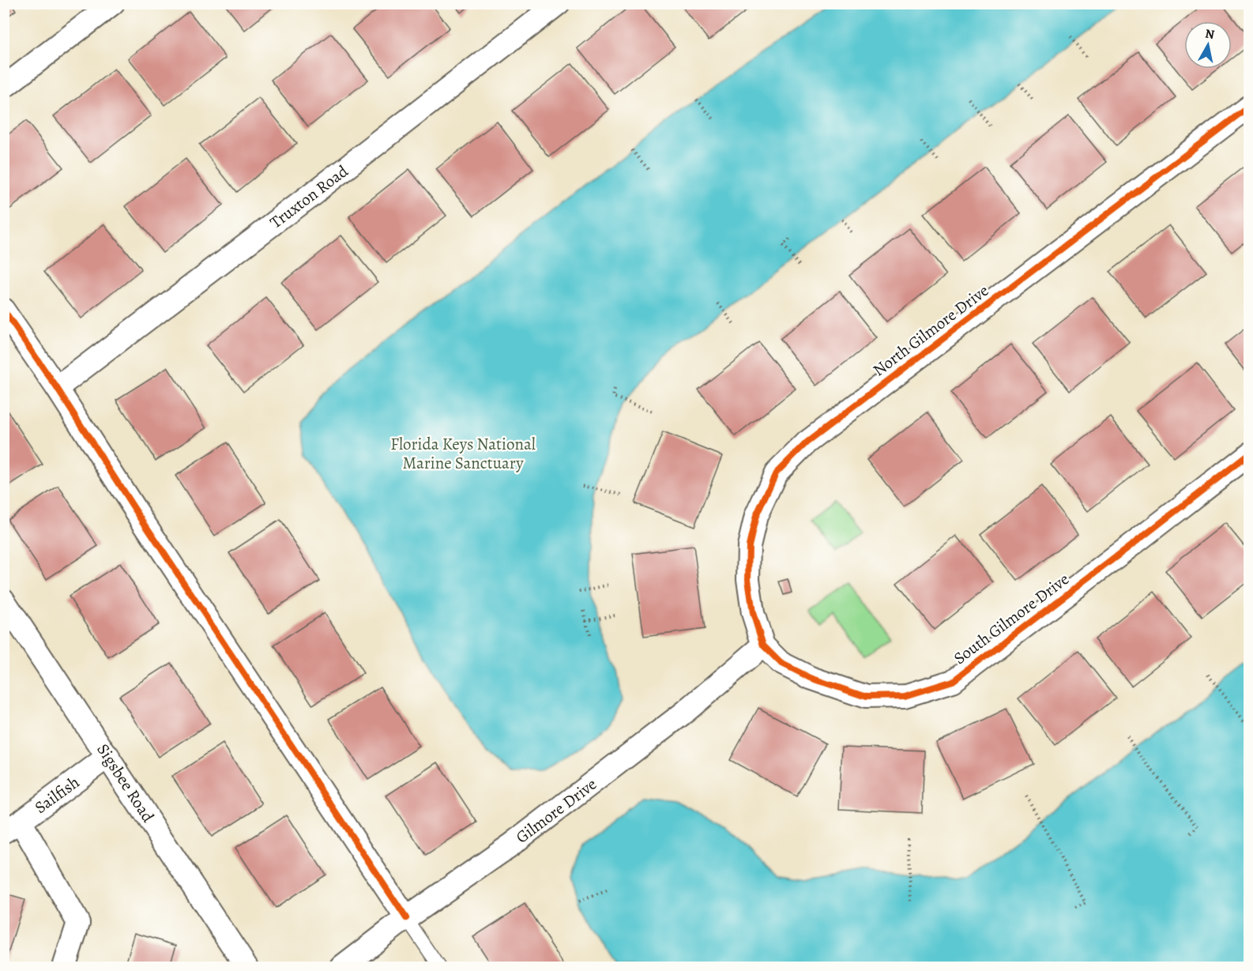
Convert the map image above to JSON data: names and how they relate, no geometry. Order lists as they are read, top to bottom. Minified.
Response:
{"streets":{"street":["Truxton Road","North Gilmore Drive","South Gilmore Drive","Sigsbee Road","Sailfish","Gilmore Drive"]},"crossings":[["North Gilmore Drive","South Gilmore Drive"],["North Gilmore Drive","Gilmore Drive"],["South Gilmore Drive","Gilmore Drive"],["Sigsbee Road","Sailfish"]],"parks":["Florida Keys National Marine Sanctuary"],"north":"top"}
